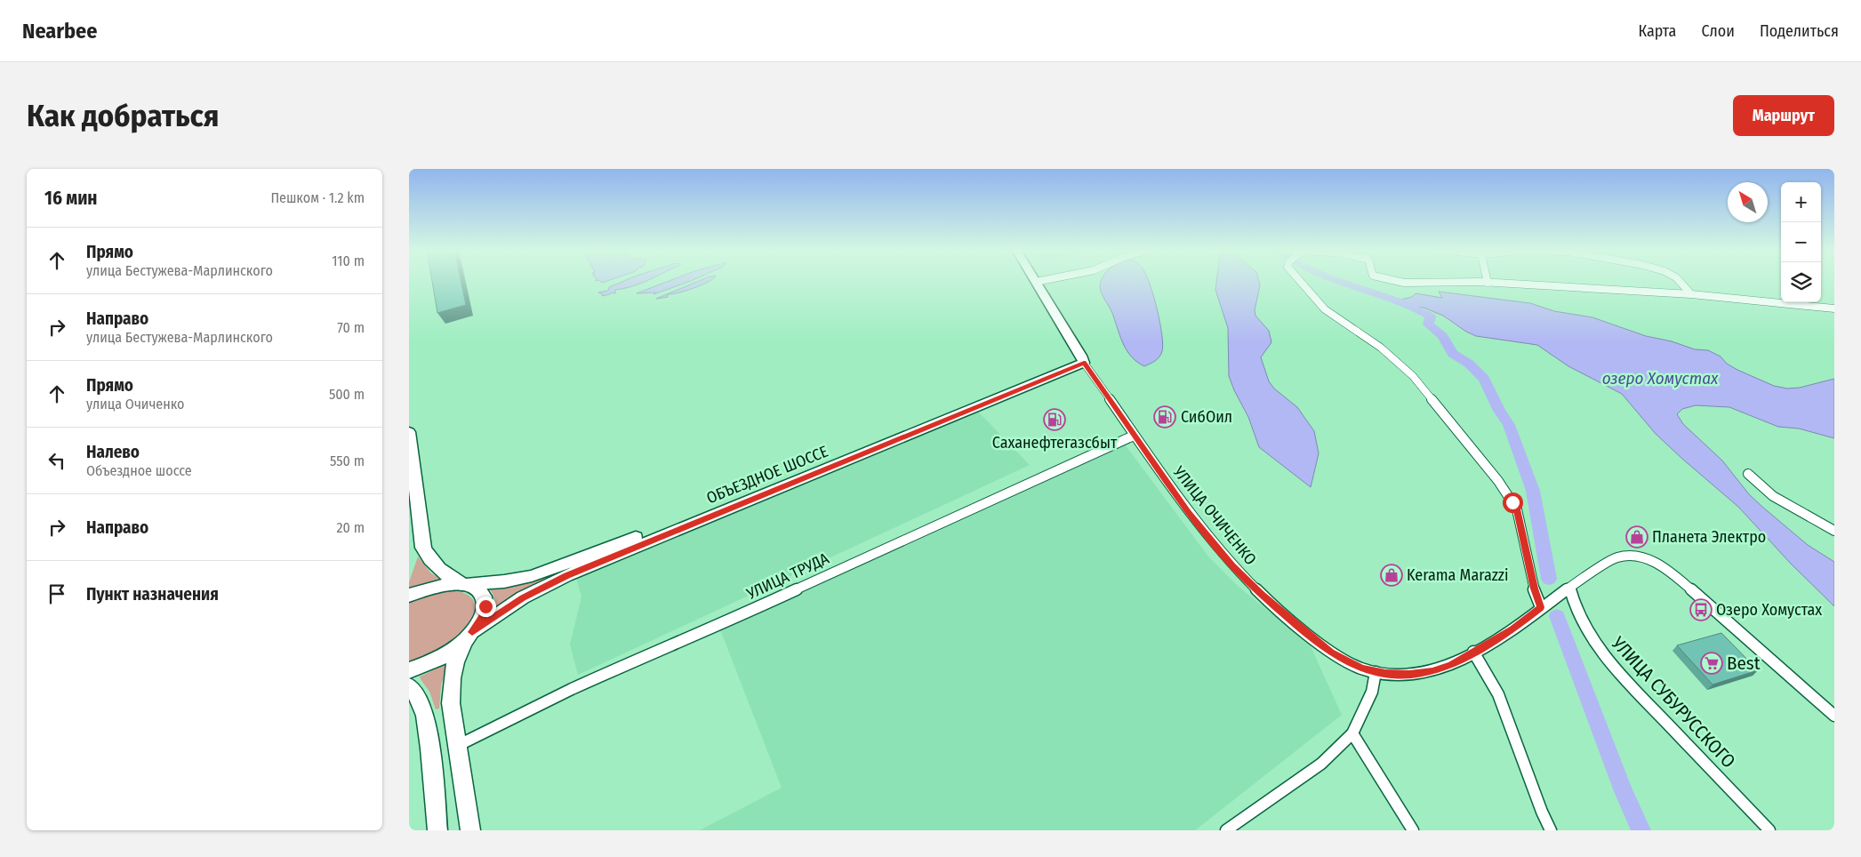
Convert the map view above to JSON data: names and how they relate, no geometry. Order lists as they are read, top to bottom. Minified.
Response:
{"streets":{"street":["ОБЪЕЗДНОЕ ШОССЕ","УЛИЦА ОЧИЧЕНКО","УЛИЦА ТРУДА","УЛИЦА СУБУРУССКОГО"]},"crossings":[["ОБЪЕЗДНОЕ ШОССЕ","УЛИЦА ОЧИЧЕНКО"],["УЛИЦА ОЧИЧЕНКО","УЛИЦА ТРУДА"],["УЛИЦА ОЧИЧЕНКО","УЛИЦА СУБУРУССКОГО"]],"water":["озеро Хомустах"],"places":{"fuel station":["СибОил","Саханефтегазсбыт"],"shop":["Планета Электро","Kerama Marazzi"],"bus stop":["Озеро Хомустах"],"supermarket":["Best"]},"north":"top left","page":{"header":"Nearbee","nav":["Карта","Слои","Поделиться"],"buttons":"Маршрут","title":"Как добраться","heading":["16 мин","Пешком · 1.2 km"],"map_buttons":["+","−"],"list":[["Прямо","улица Бестужева-Марлинского","110 m"],["Направо","улица Бестужева-Марлинского","70 m"],["Прямо","улица Очиченко","500 m"],["Налево","Объездное шоссе","550 m"],["Направо","20 m"],"Пункт назначения"]}}
